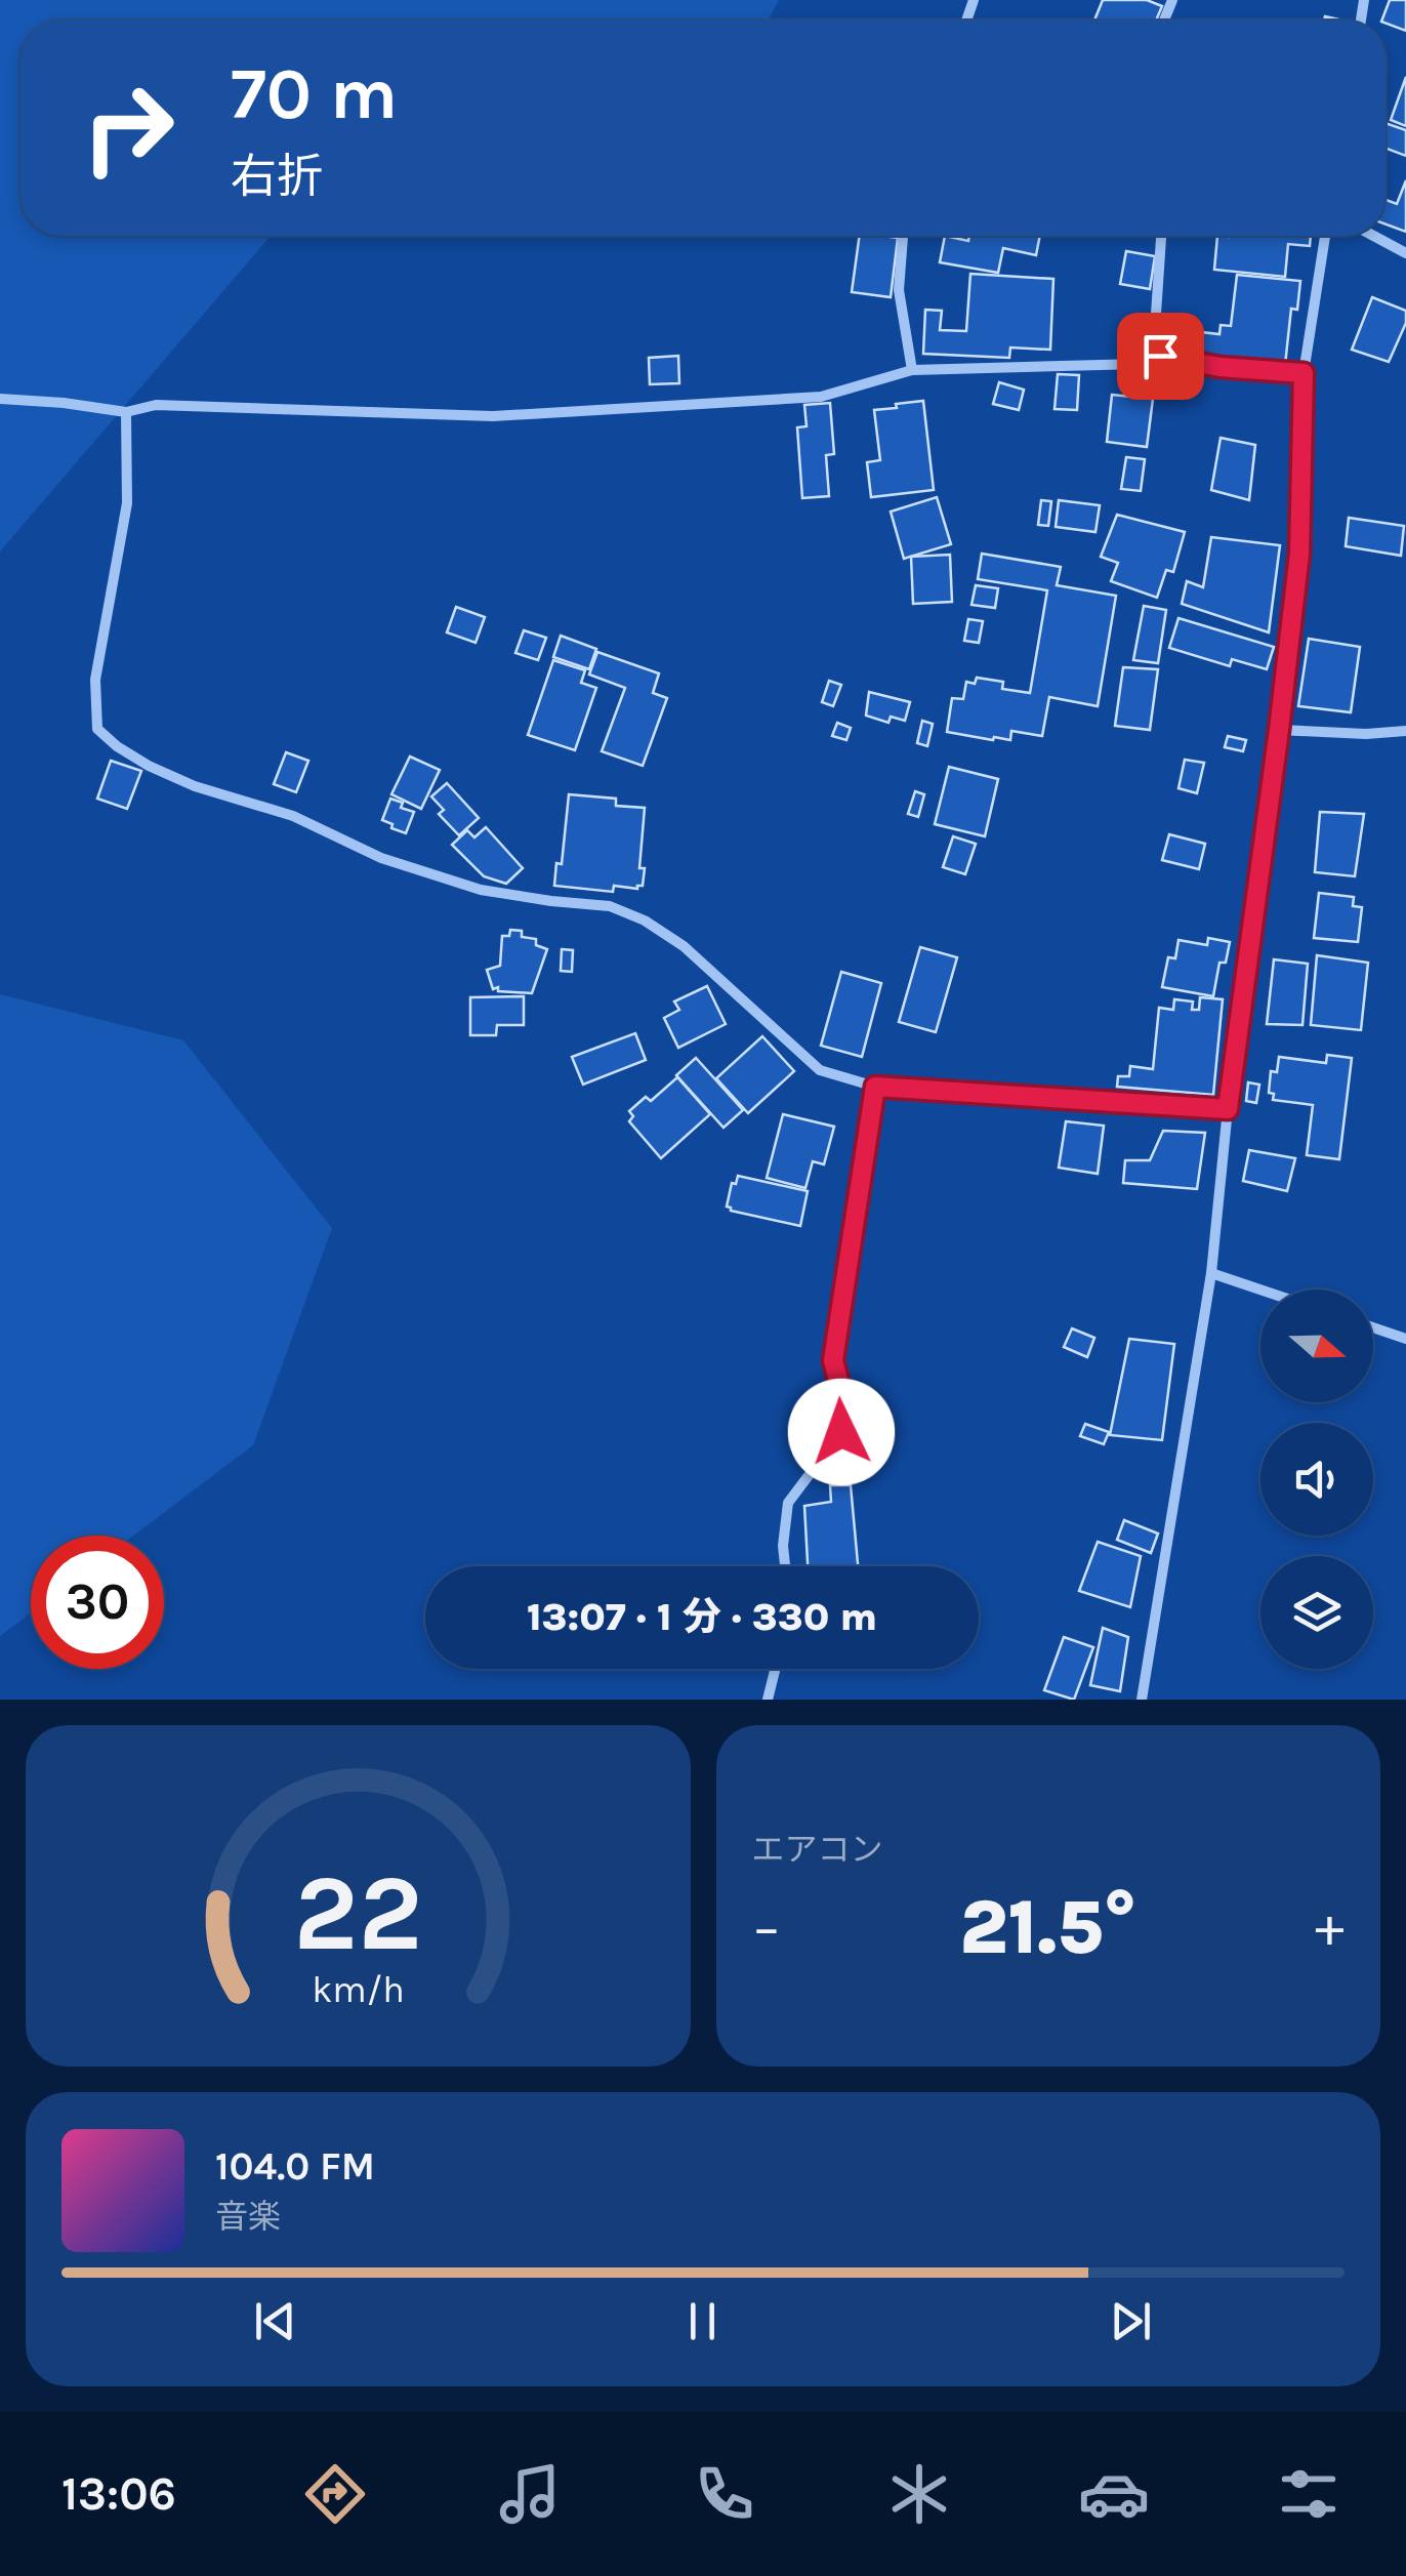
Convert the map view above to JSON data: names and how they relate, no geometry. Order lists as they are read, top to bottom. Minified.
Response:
{"north":"right","page":{"turn":["70 m","右折"],"limit":"30","trip":"13:07 · 1 分 · 330 m","tile":"エアコン","heat":["−","21.5°","+"],"song":["104.0 FM","音楽"],"tabs":"13:06","gauge":["22","km/h"]}}
